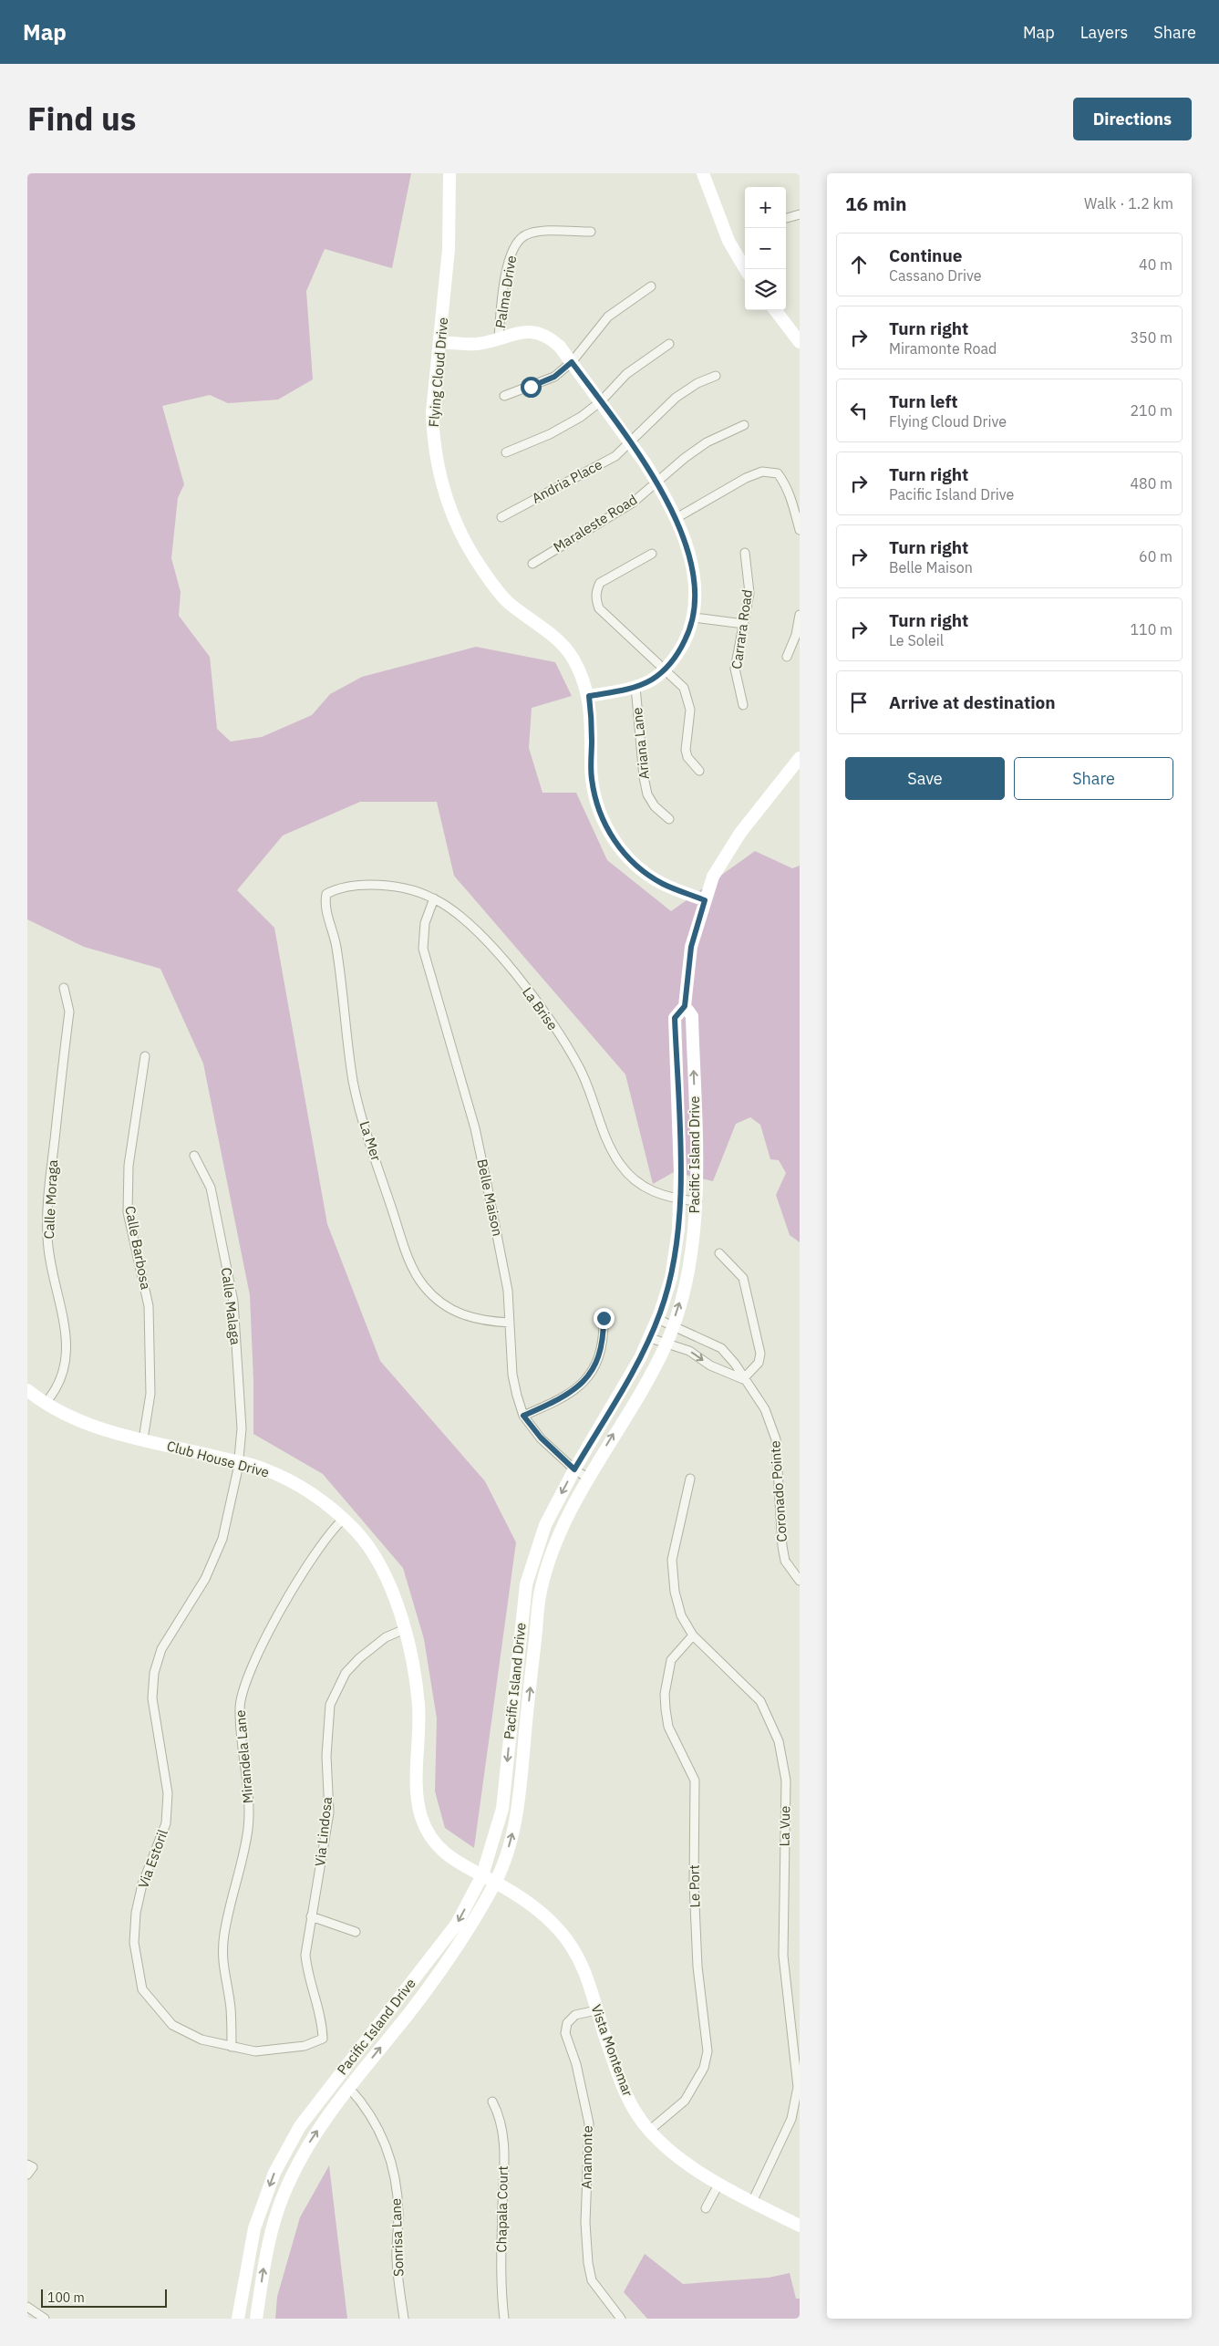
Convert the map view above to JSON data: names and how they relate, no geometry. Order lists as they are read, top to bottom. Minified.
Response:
{"streets":{"main road":["Flying Cloud Drive","Pacific Island Drive","Club House Drive","Vista Montemar"],"street":["Palma Drive","Andria Place","Maraleste Road","Carrara Road","Ariana Lane","La Brise","La Mer","Belle Maison","Calle Moraga","Calle Barbosa","Calle Malaga","Coronado Pointe","Mirandela Lane","La Vue","Via Lindosa","Via Estoril","Le Port","Anamonte","Chapala Court","Sonrisa Lane"]},"crossings":[["Flying Cloud Drive","Pacific Island Drive"],["La Brise","La Mer"],["La Brise","Pacific Island Drive"],["La Brise","Belle Maison"],["La Mer","Belle Maison"],["Pacific Island Drive","Belle Maison"],["Pacific Island Drive","Club House Drive"],["Pacific Island Drive","Coronado Pointe"],["Pacific Island Drive","Vista Montemar"],["Pacific Island Drive","Sonrisa Lane"],["Calle Moraga","Club House Drive"],["Calle Barbosa","Club House Drive"],["Calle Malaga","Club House Drive"],["Calle Malaga","Via Estoril"],["Club House Drive","Mirandela Lane"],["Club House Drive","Via Lindosa"],["Club House Drive","Via Estoril"],["Club House Drive","Vista Montemar"],["Mirandela Lane","Via Estoril"],["La Vue","Le Port"],["La Vue","Vista Montemar"],["Via Lindosa","Via Estoril"],["Le Port","Vista Montemar"],["Vista Montemar","Anamonte"]],"scale_bar":"100 m","page":{"header":"Map","nav":["Map","Layers","Share"],"title":"Find us","buttons":["Directions",["Save","Share"]],"heading":["16 min","Walk · 1.2 km"],"map_buttons":["+","−"],"list":[["Continue","Cassano Drive","40 m"],["Turn right","Miramonte Road","350 m"],["Turn left","Flying Cloud Drive","210 m"],["Turn right","Pacific Island Drive","480 m"],["Turn right","Belle Maison","60 m"],["Turn right","Le Soleil","110 m"],"Arrive at destination"],"scale":"100 m"}}
